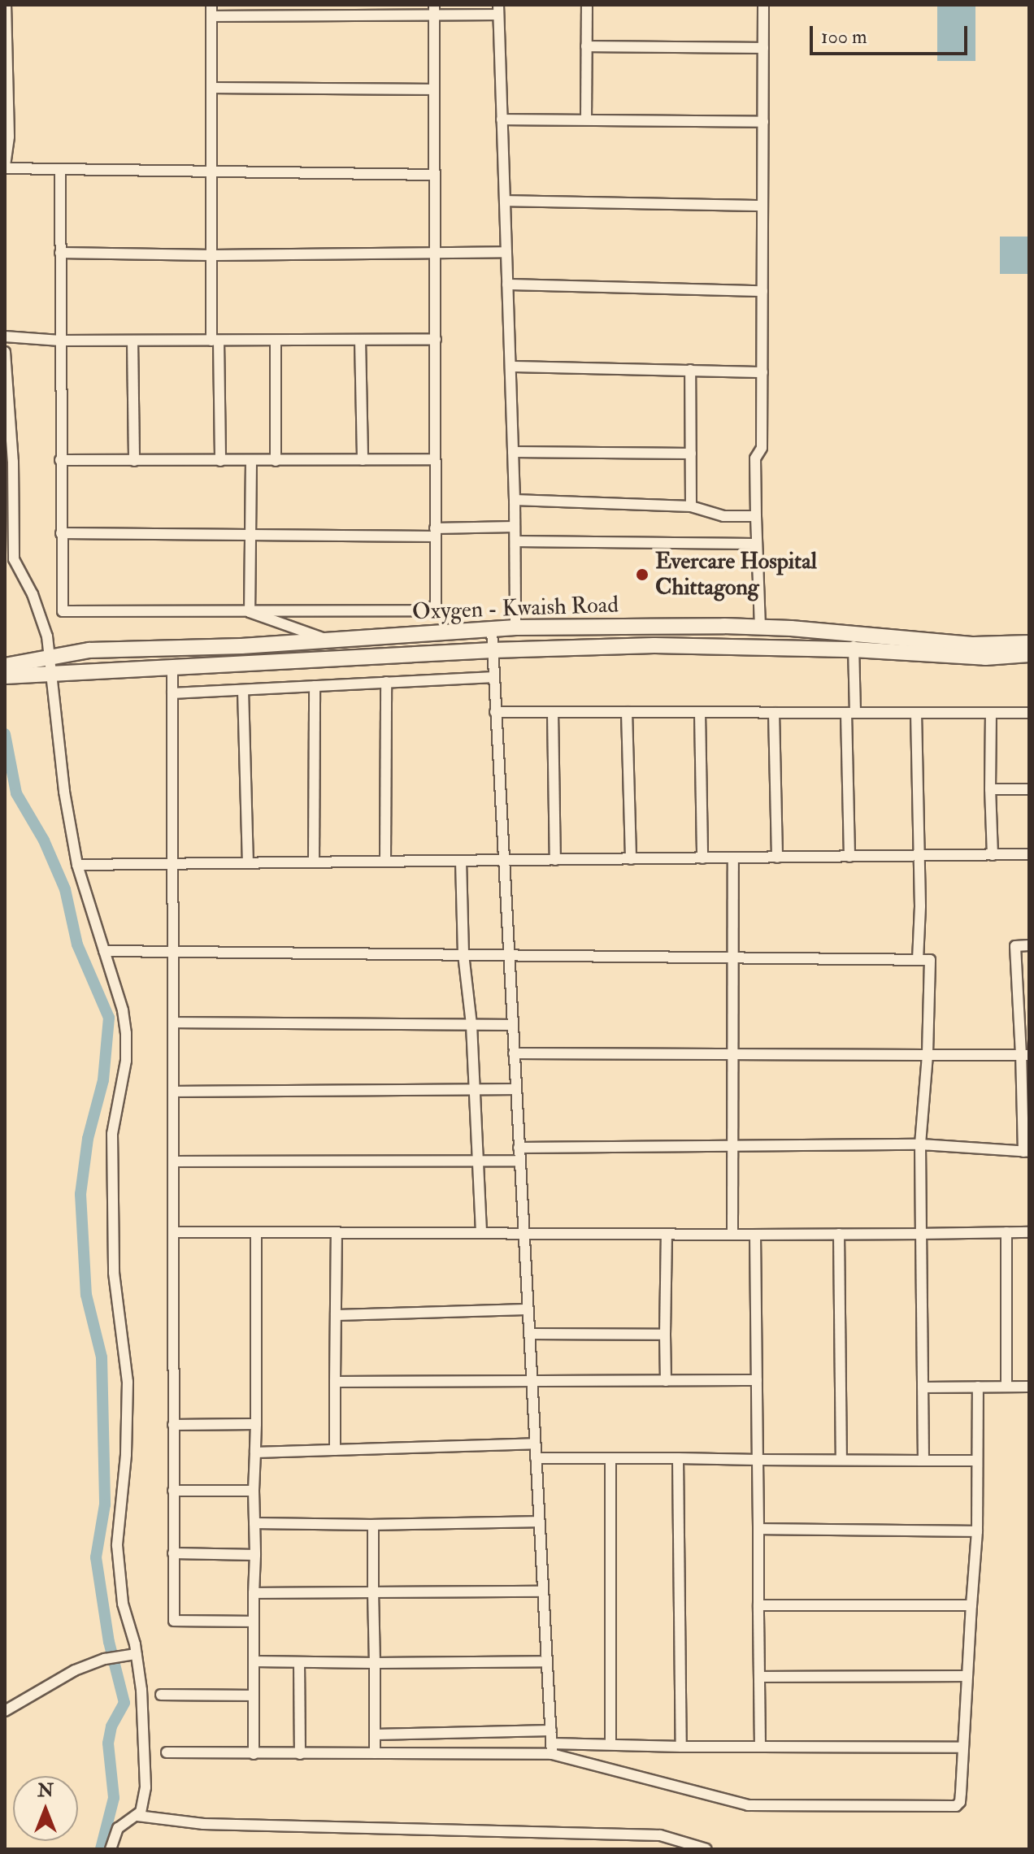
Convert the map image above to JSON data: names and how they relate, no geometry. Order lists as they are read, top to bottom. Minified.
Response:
{"streets":{"main road":["Oxygen - Kwaish Road"]},"places":["Evercare Hospital Chittagong"],"scale_bar":"100 m","north":"top"}
